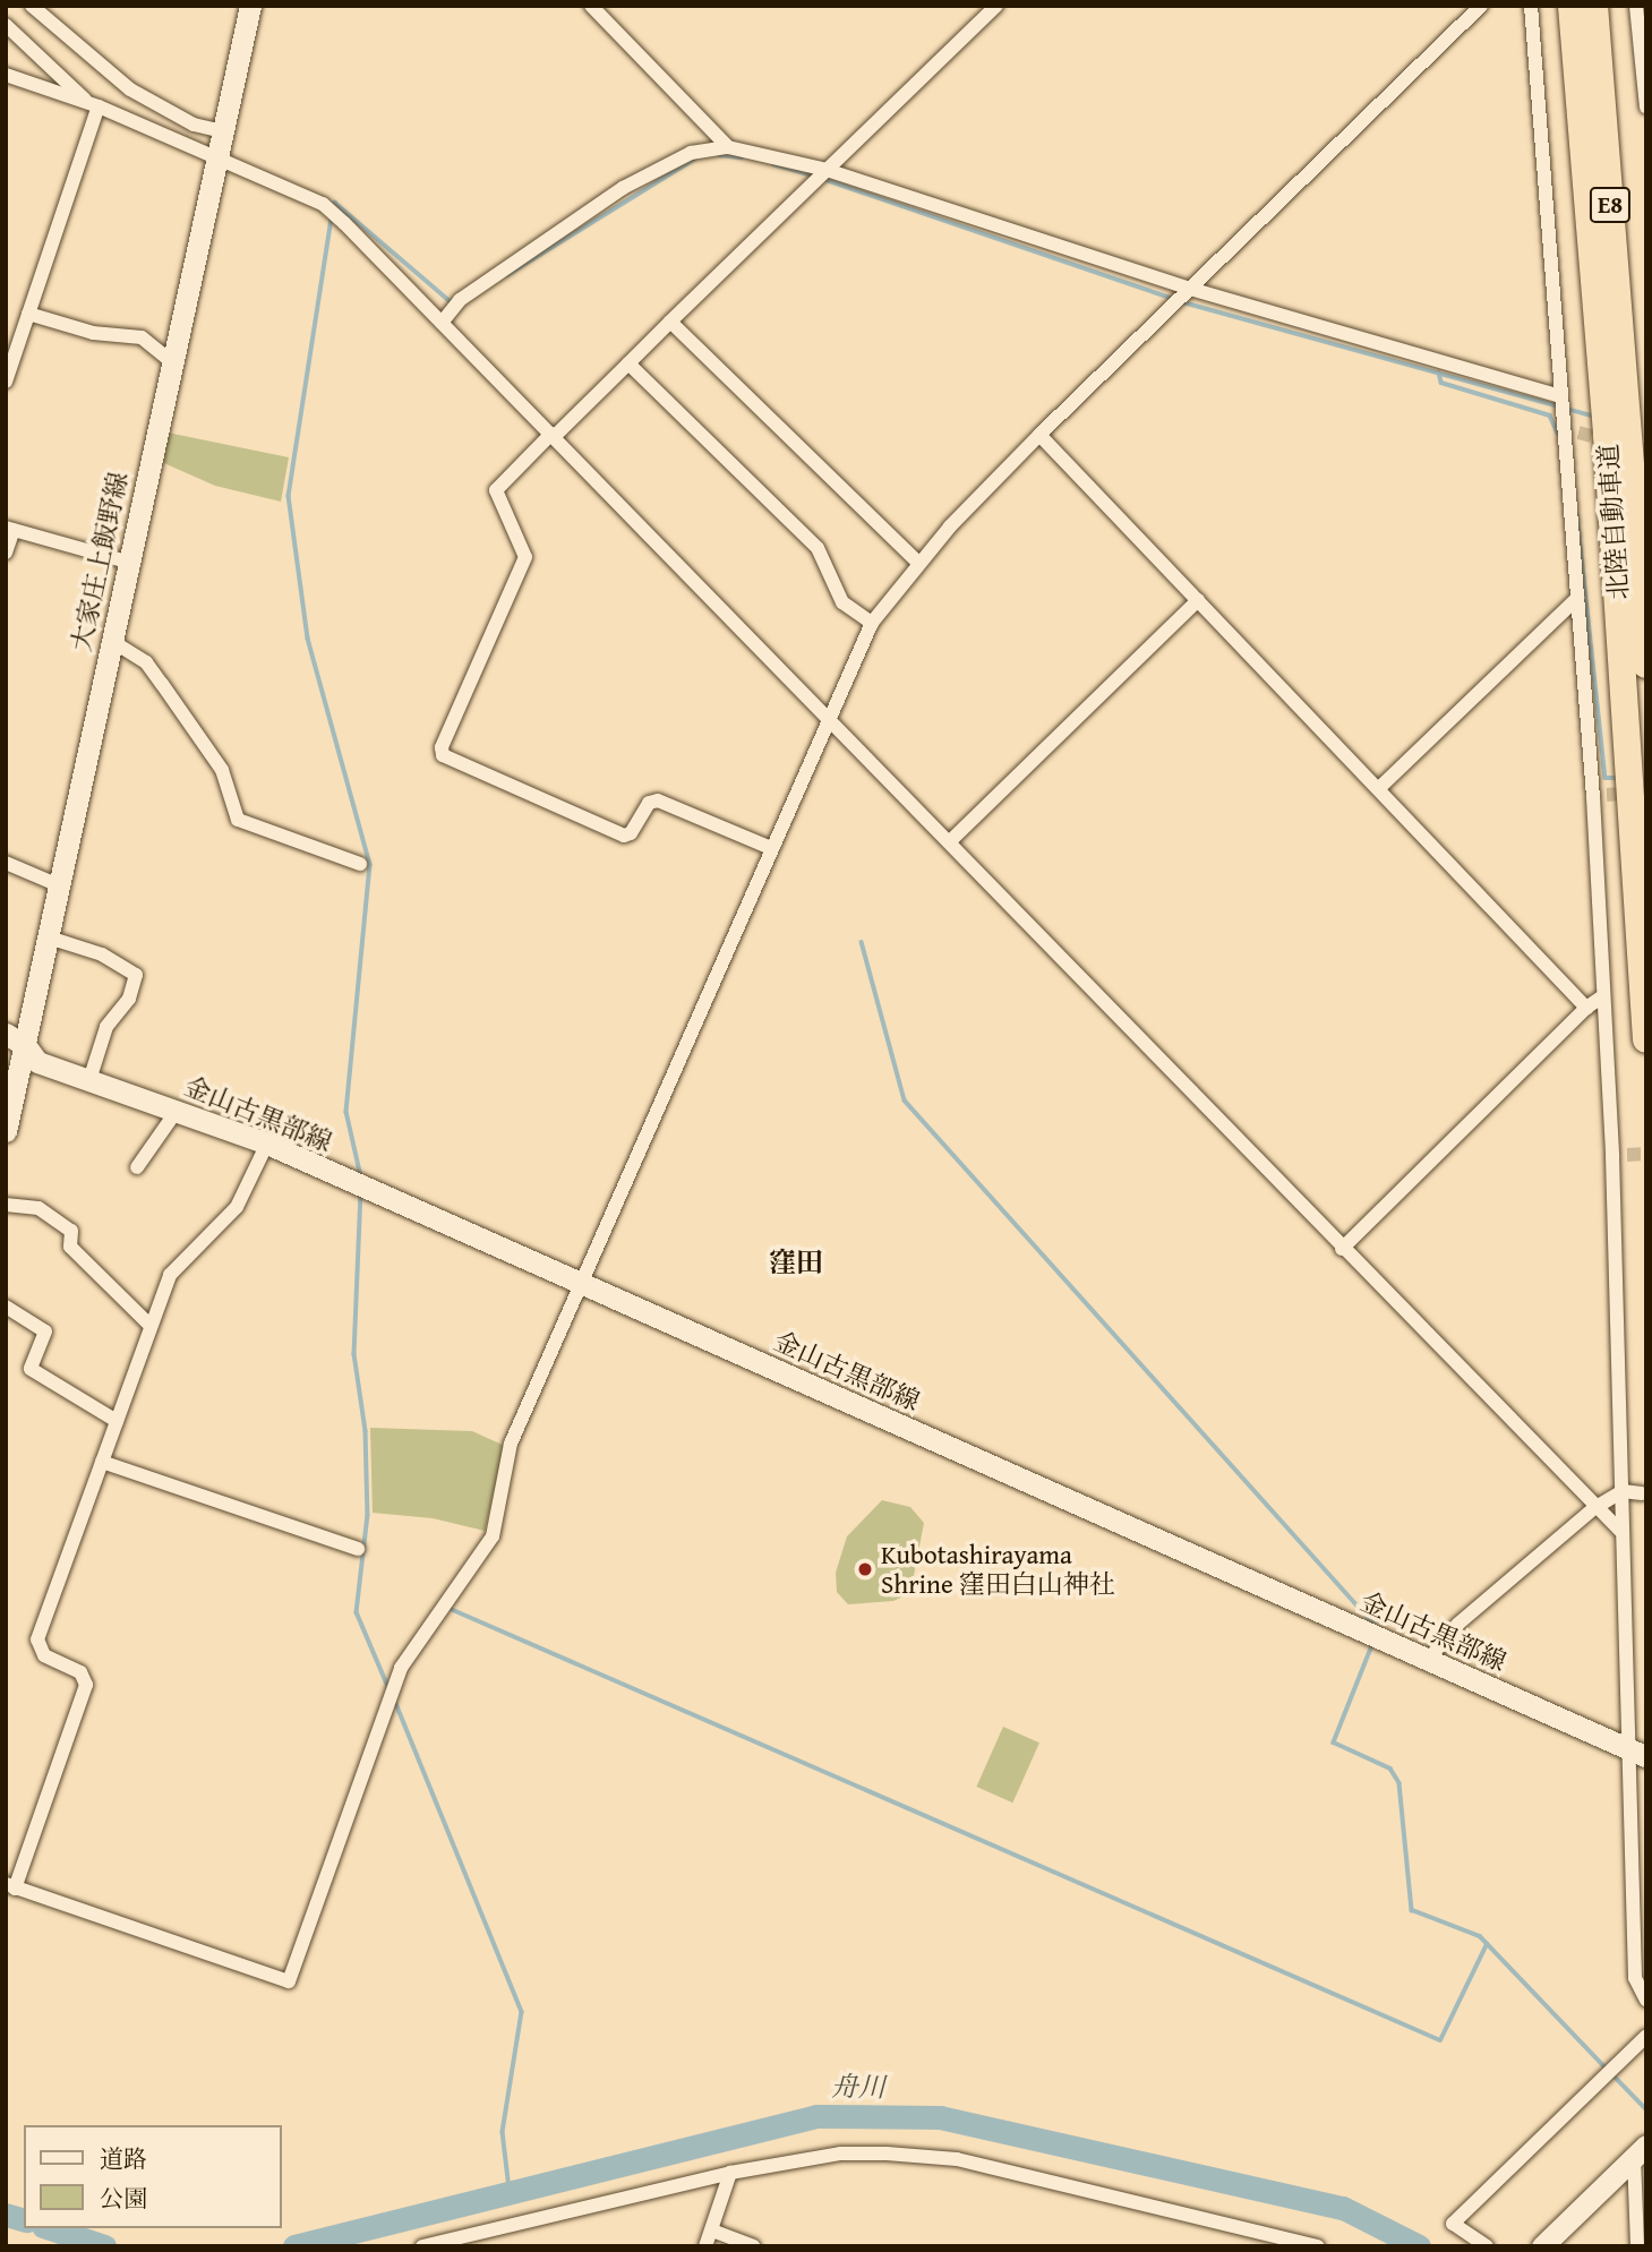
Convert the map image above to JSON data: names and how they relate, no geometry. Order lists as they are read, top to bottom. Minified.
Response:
{"streets":{"highway":["E8","北陸自動車道"],"main road":["大家庄上飯野線","金山古黒部線"]},"crossings":[["大家庄上飯野線","金山古黒部線"]],"districts":["窪田"],"water":["舟川"],"places":["Kubotashirayama Shrine 窪田白山神社"],"legend":["道路","公園"]}
